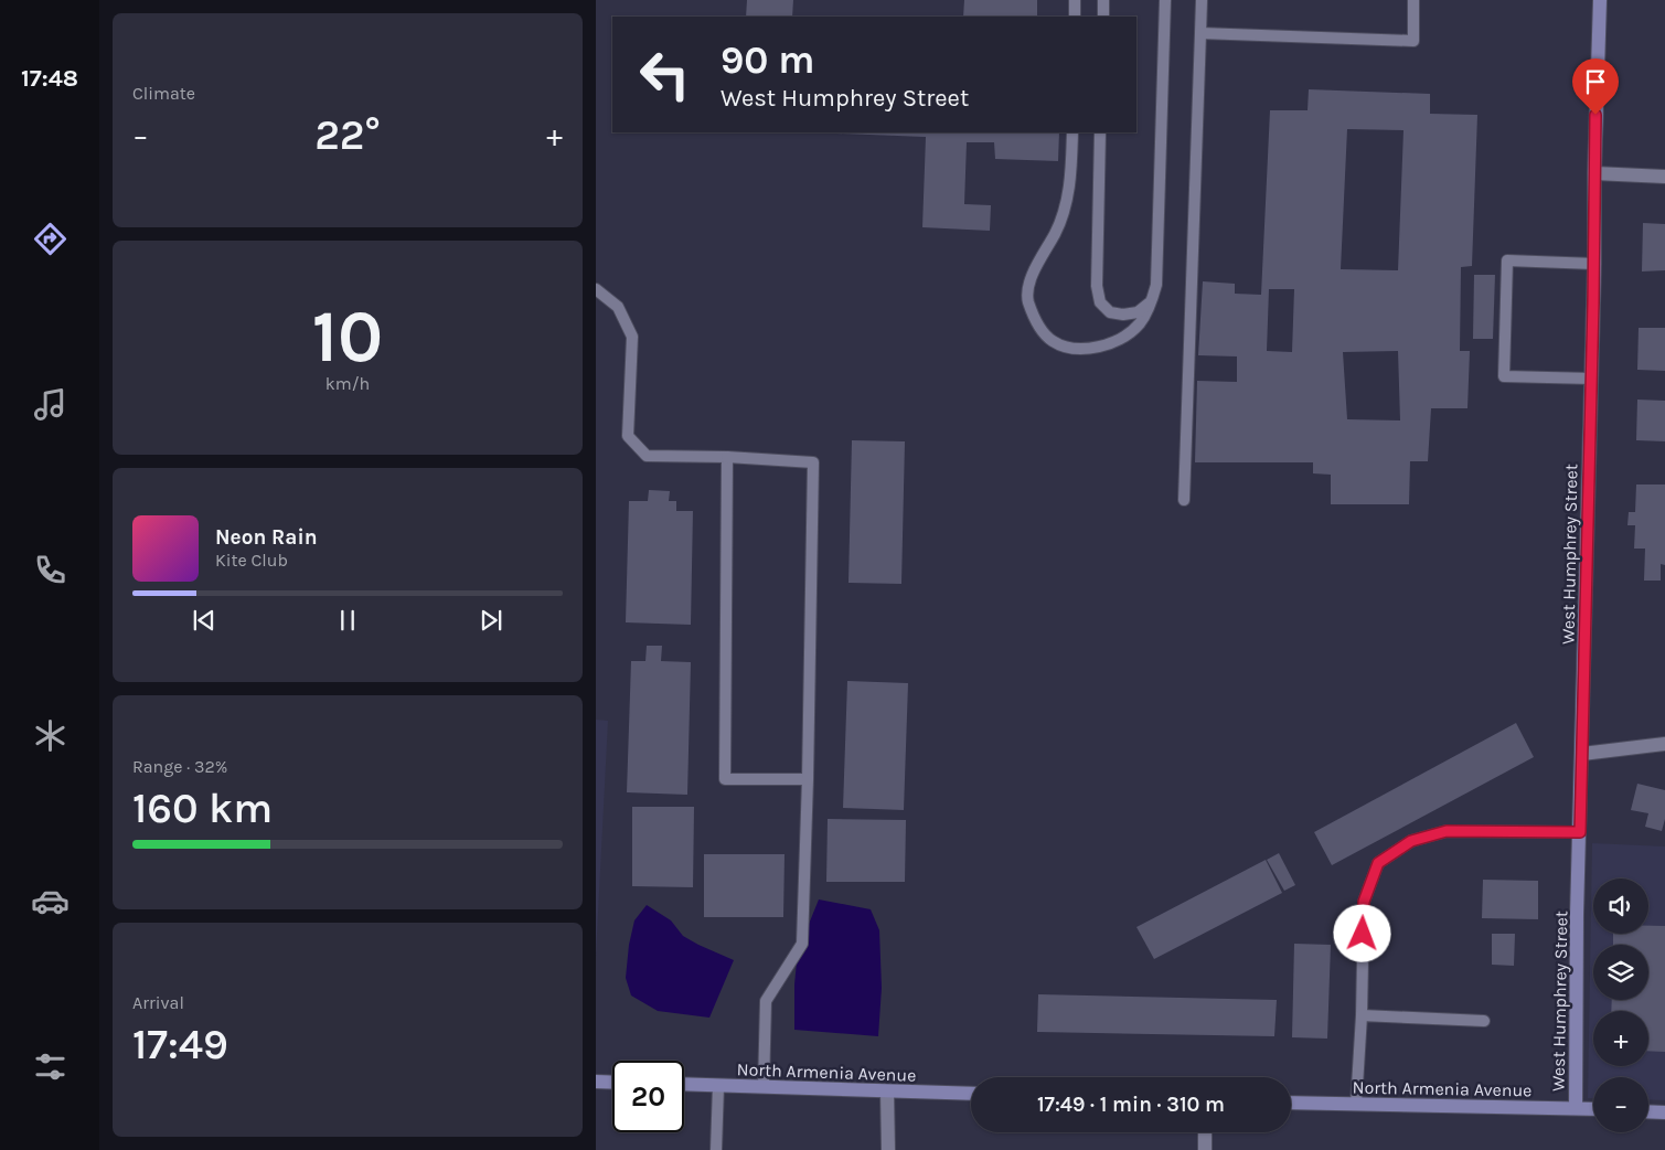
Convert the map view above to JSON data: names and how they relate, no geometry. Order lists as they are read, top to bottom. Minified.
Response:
{"streets":{"street":["West Humphrey Street","North Armenia Avenue"]},"crossings":[["West Humphrey Street","North Armenia Avenue"]],"page":{"tabs":"17:48","tile":["Climate",["10","km/h"],["Range · 32%","160 km"],["Arrival","17:49"]],"turn":["90 m","West Humphrey Street"],"heat":["−","22°","+"],"song":["Neon Rain","Kite Club"],"map_buttons":["+","−"],"limit":"20","trip":"17:49 · 1 min · 310 m"}}
